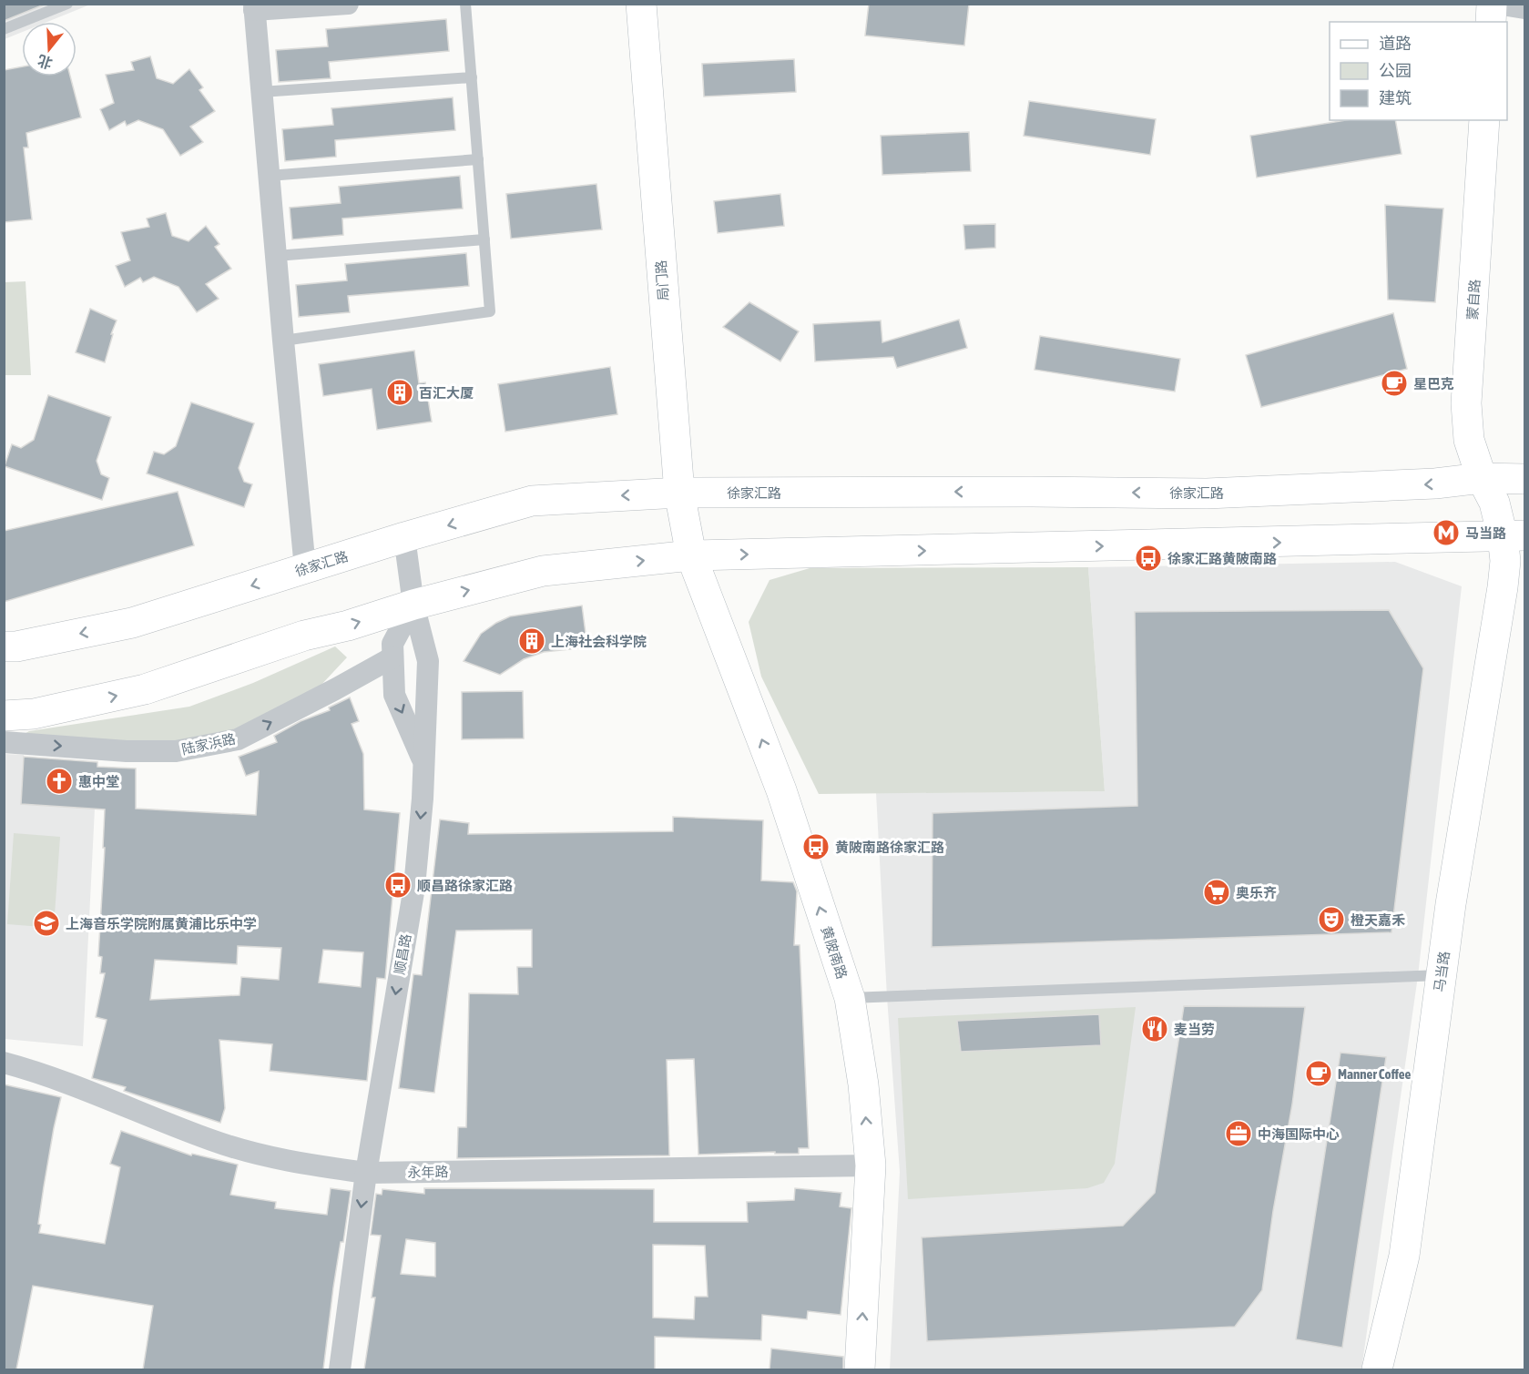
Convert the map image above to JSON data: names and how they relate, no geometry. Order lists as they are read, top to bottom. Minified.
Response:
{"streets":{"main road":["局门路","蒙自路","徐家汇路","黄陂南路","马当路"],"street":["陆家浜路","顺昌路","永年路"]},"crossings":[["局门路","徐家汇路"],["局门路","黄陂南路"],["蒙自路","徐家汇路"],["蒙自路","马当路"],["徐家汇路","顺昌路"],["徐家汇路","马当路"],["黄陂南路","永年路"],["顺昌路","永年路"]],"one_way":["陆家浜路","黄陂南路","顺昌路"],"places":{"cafe":["星巴克","Manner Coffee"],"building":["百汇大厦","上海社会科学院"],"metro station":["马当路"],"bus stop":["徐家汇路黄陂南路","黄陂南路徐家汇路","顺昌路徐家汇路"],"church":["惠中堂"],"supermarket":["奥乐齐"],"theatre":["橙天嘉禾"],"school or university":["上海音乐学院附属黄浦比乐中学"],"restaurant":["麦当劳"],"office":["中海国际中心"]},"legend":["道路","公园","建筑"],"north":"bottom"}
